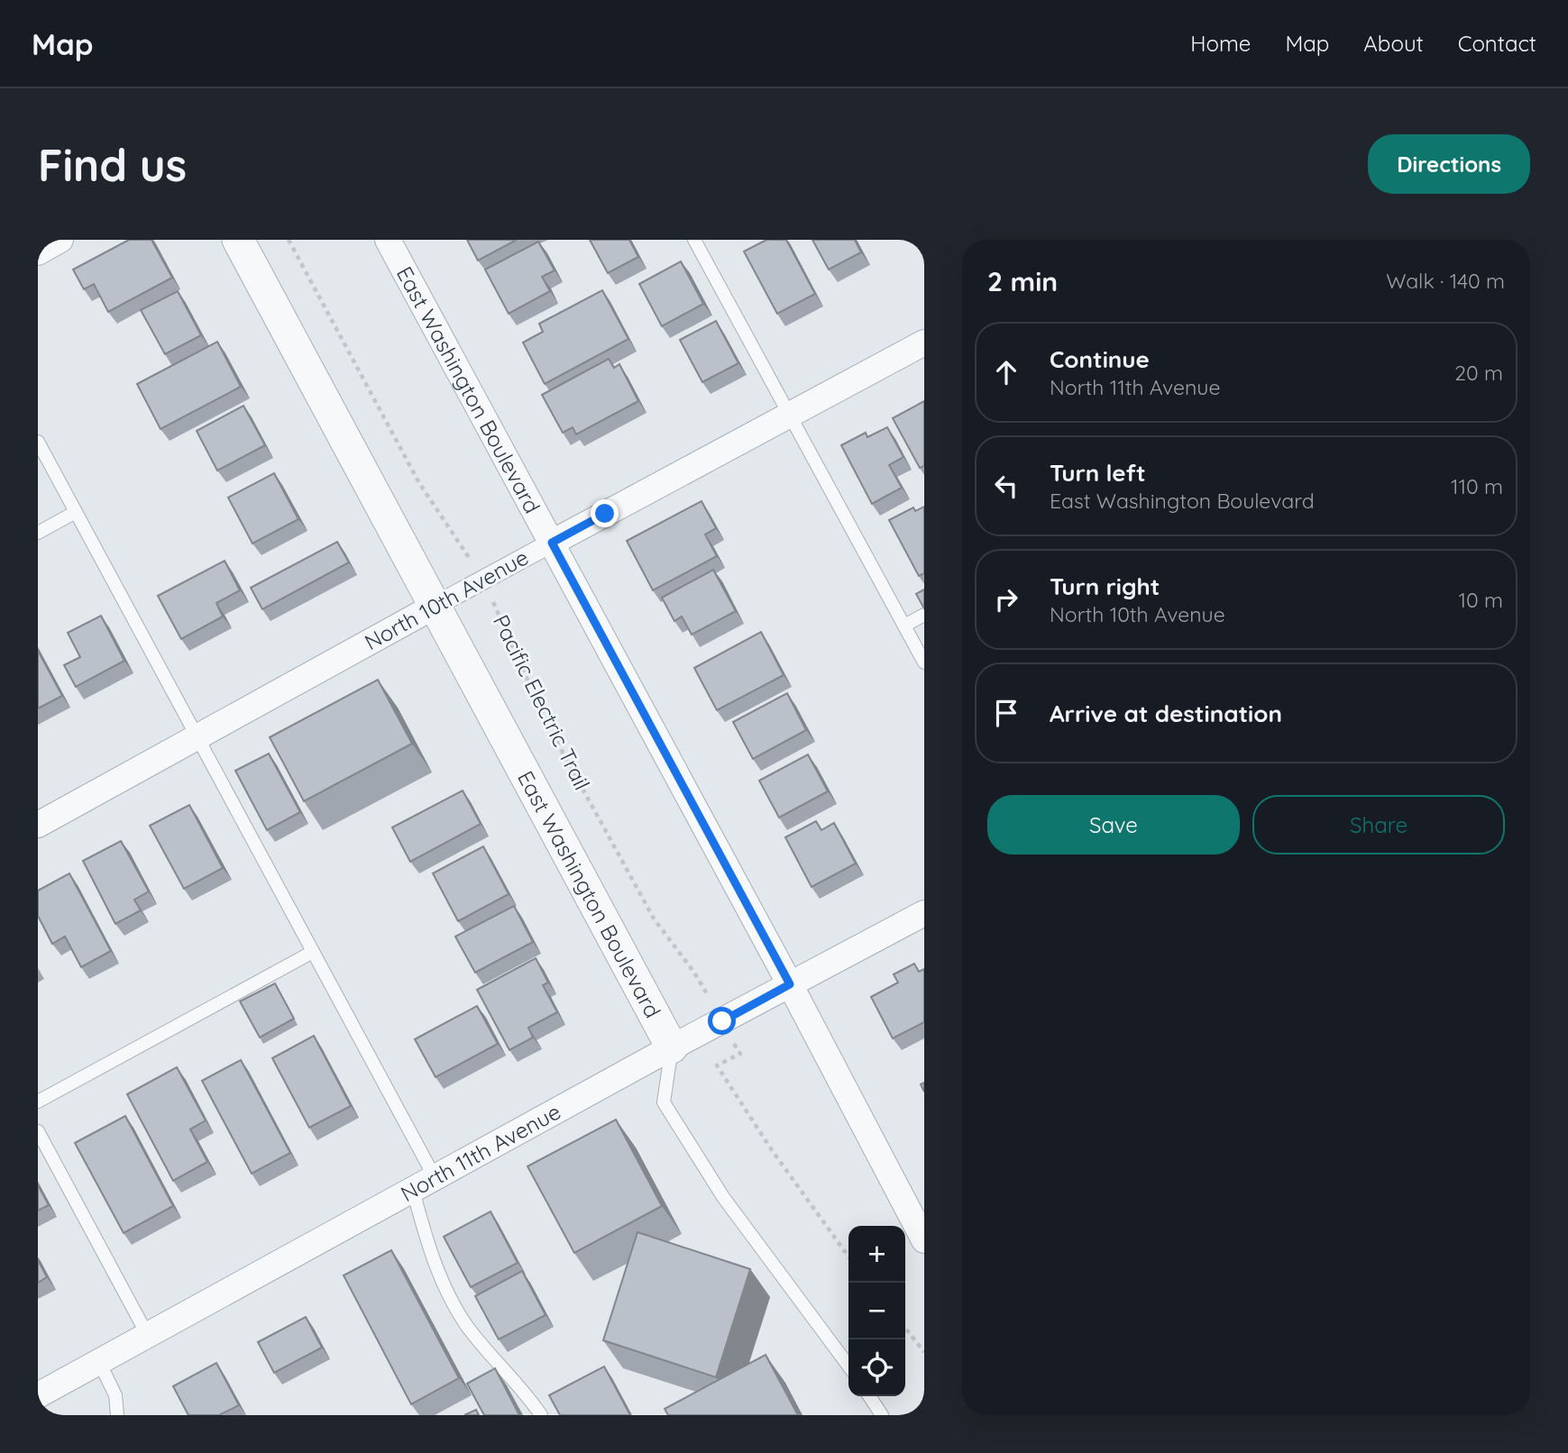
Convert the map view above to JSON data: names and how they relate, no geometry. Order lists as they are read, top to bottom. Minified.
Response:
{"streets":{"street":["East Washington Boulevard","North 10th Avenue","North 11th Avenue"],"path":["Pacific Electric Trail"]},"crossings":[["East Washington Boulevard","North 10th Avenue"],["East Washington Boulevard","North 11th Avenue"],["North 10th Avenue","Pacific Electric Trail"]],"page":{"header":"Map","nav":["Home","Map","About","Contact"],"buttons":["Directions",["Save","Share"]],"title":"Find us","heading":["2 min","Walk · 140 m"],"list":[["Continue","North 11th Avenue","20 m"],["Turn left","East Washington Boulevard","110 m"],["Turn right","North 10th Avenue","10 m"],"Arrive at destination"],"map_buttons":["+","−"]}}
